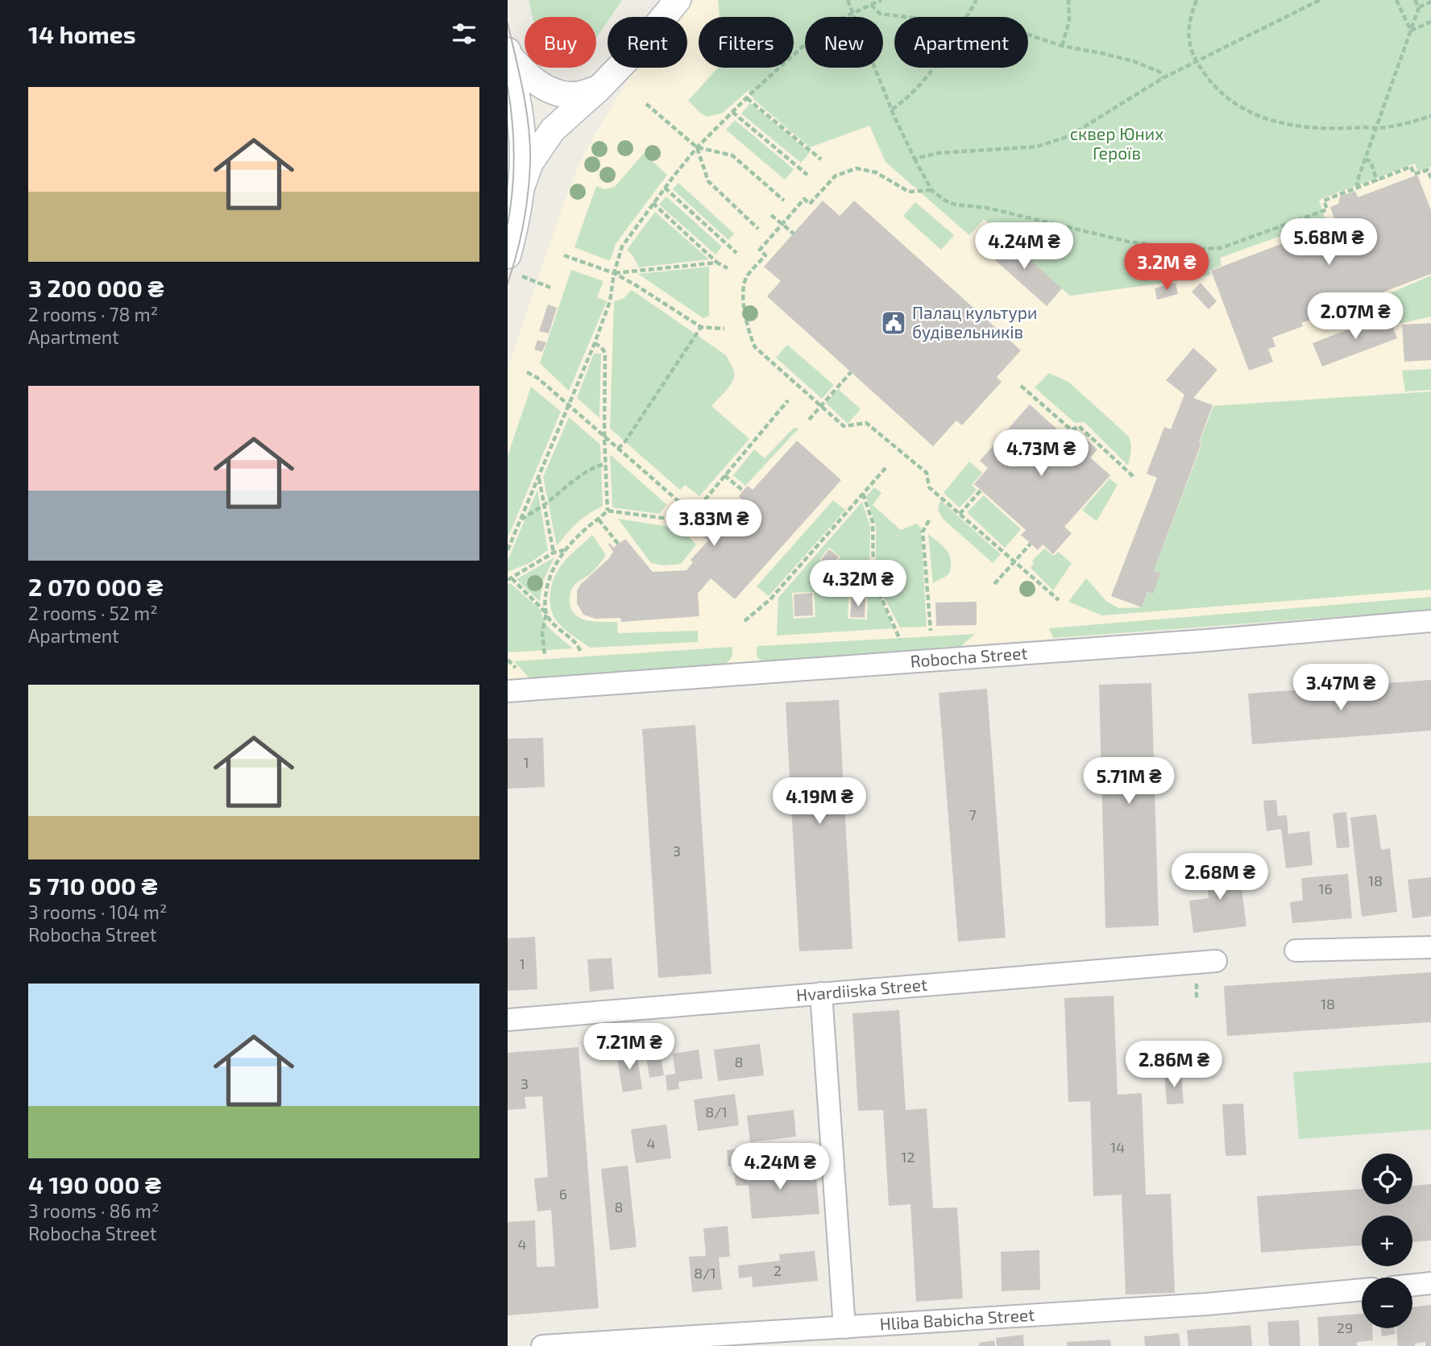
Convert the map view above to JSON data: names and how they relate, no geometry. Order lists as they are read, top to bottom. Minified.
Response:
{"streets":{"street":["Robocha Street","Hvardiiska Street","Hliba Babicha Street"]},"parks":["сквер Юних Героїв"],"places":{"public building":["Палац культури будівельників"]},"house_numbers":["1","7","3","18","16","1","18","8","3","8/1","4","14","12","6","8","4","2","8/1","29"],"page":{"heading":"14 homes","chip":["Buy","Rent","Filters","New","Apartment"],"list":[{"name":"3 200 000 ₴","note":"2 rooms · 78 m² · Apartment"},{"name":"2 070 000 ₴","note":"2 rooms · 52 m² · Apartment"},{"name":"5 710 000 ₴","note":"3 rooms · 104 m² · Robocha Street"},{"name":"4 190 000 ₴","note":"3 rooms · 86 m² · Robocha Street"}],"price":["5.68M ₴","4.24M ₴","3.2M ₴","2.07M ₴","4.73M ₴","3.83M ₴","4.32M ₴","3.47M ₴","5.71M ₴","4.19M ₴","2.68M ₴","7.21M ₴","2.86M ₴","4.24M ₴"],"map_buttons":["+","−"]}}
